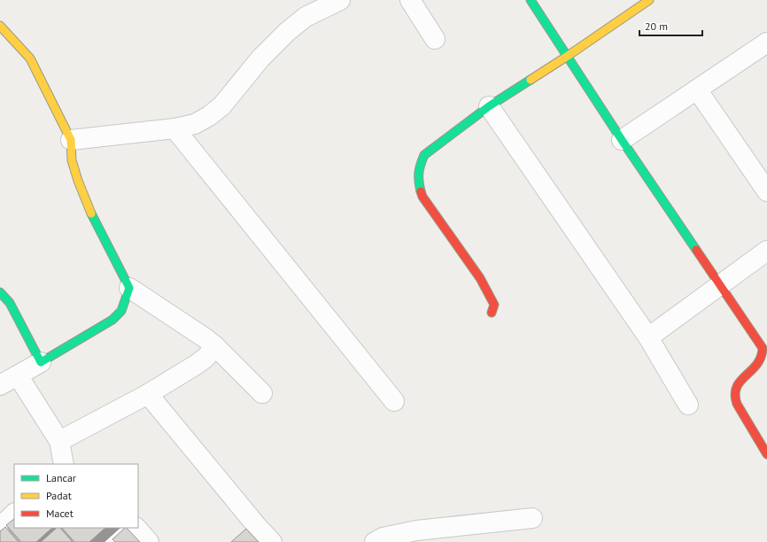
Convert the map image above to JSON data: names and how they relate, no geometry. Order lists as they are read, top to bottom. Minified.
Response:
{"legend":["Lancar","Padat","Macet"],"scale_bar":"20 m"}
